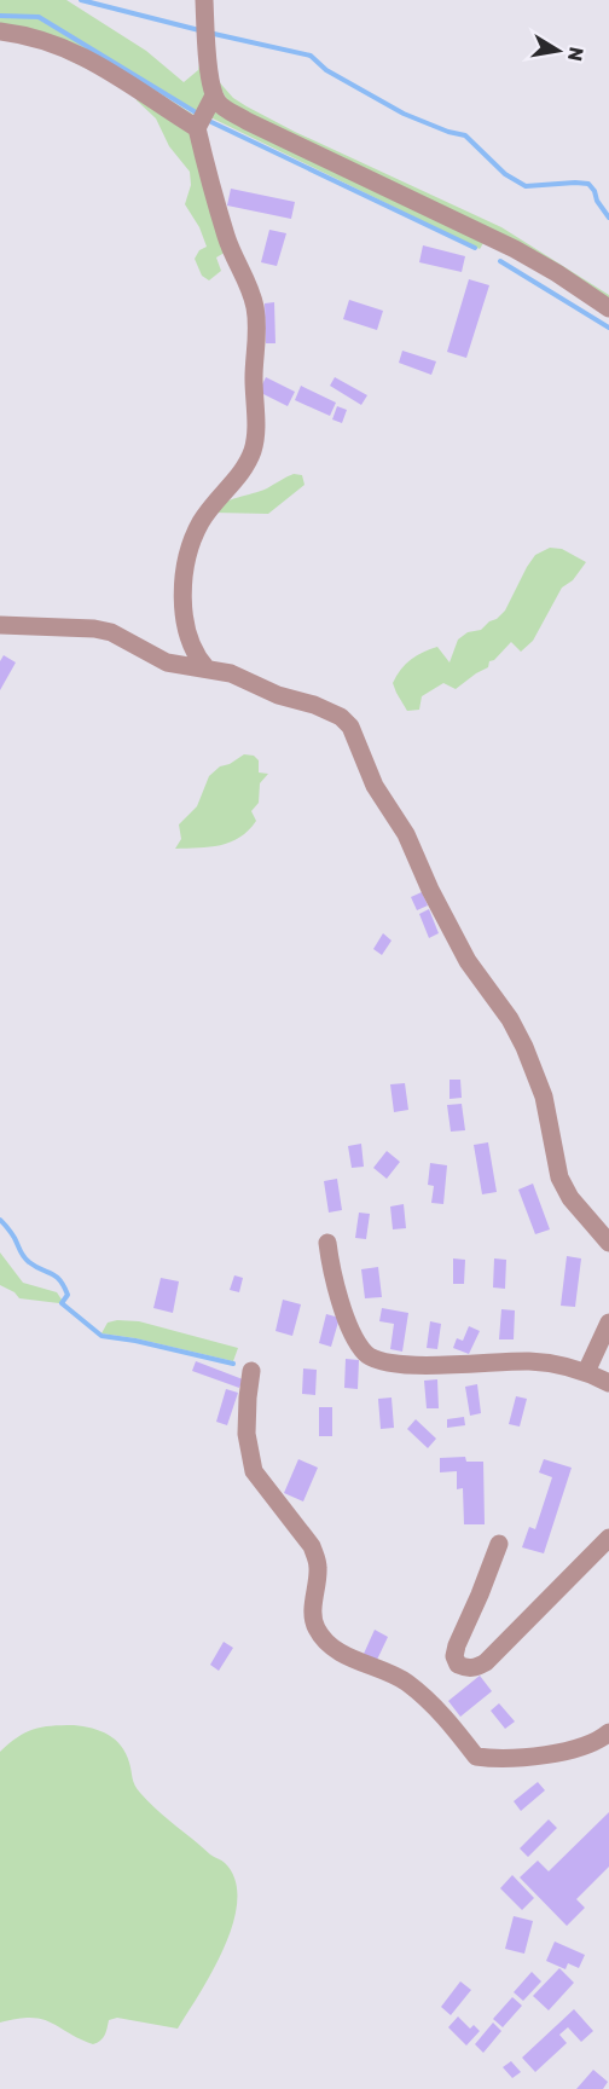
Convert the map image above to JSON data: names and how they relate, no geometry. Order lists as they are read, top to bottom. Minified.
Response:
{"north":"right"}
